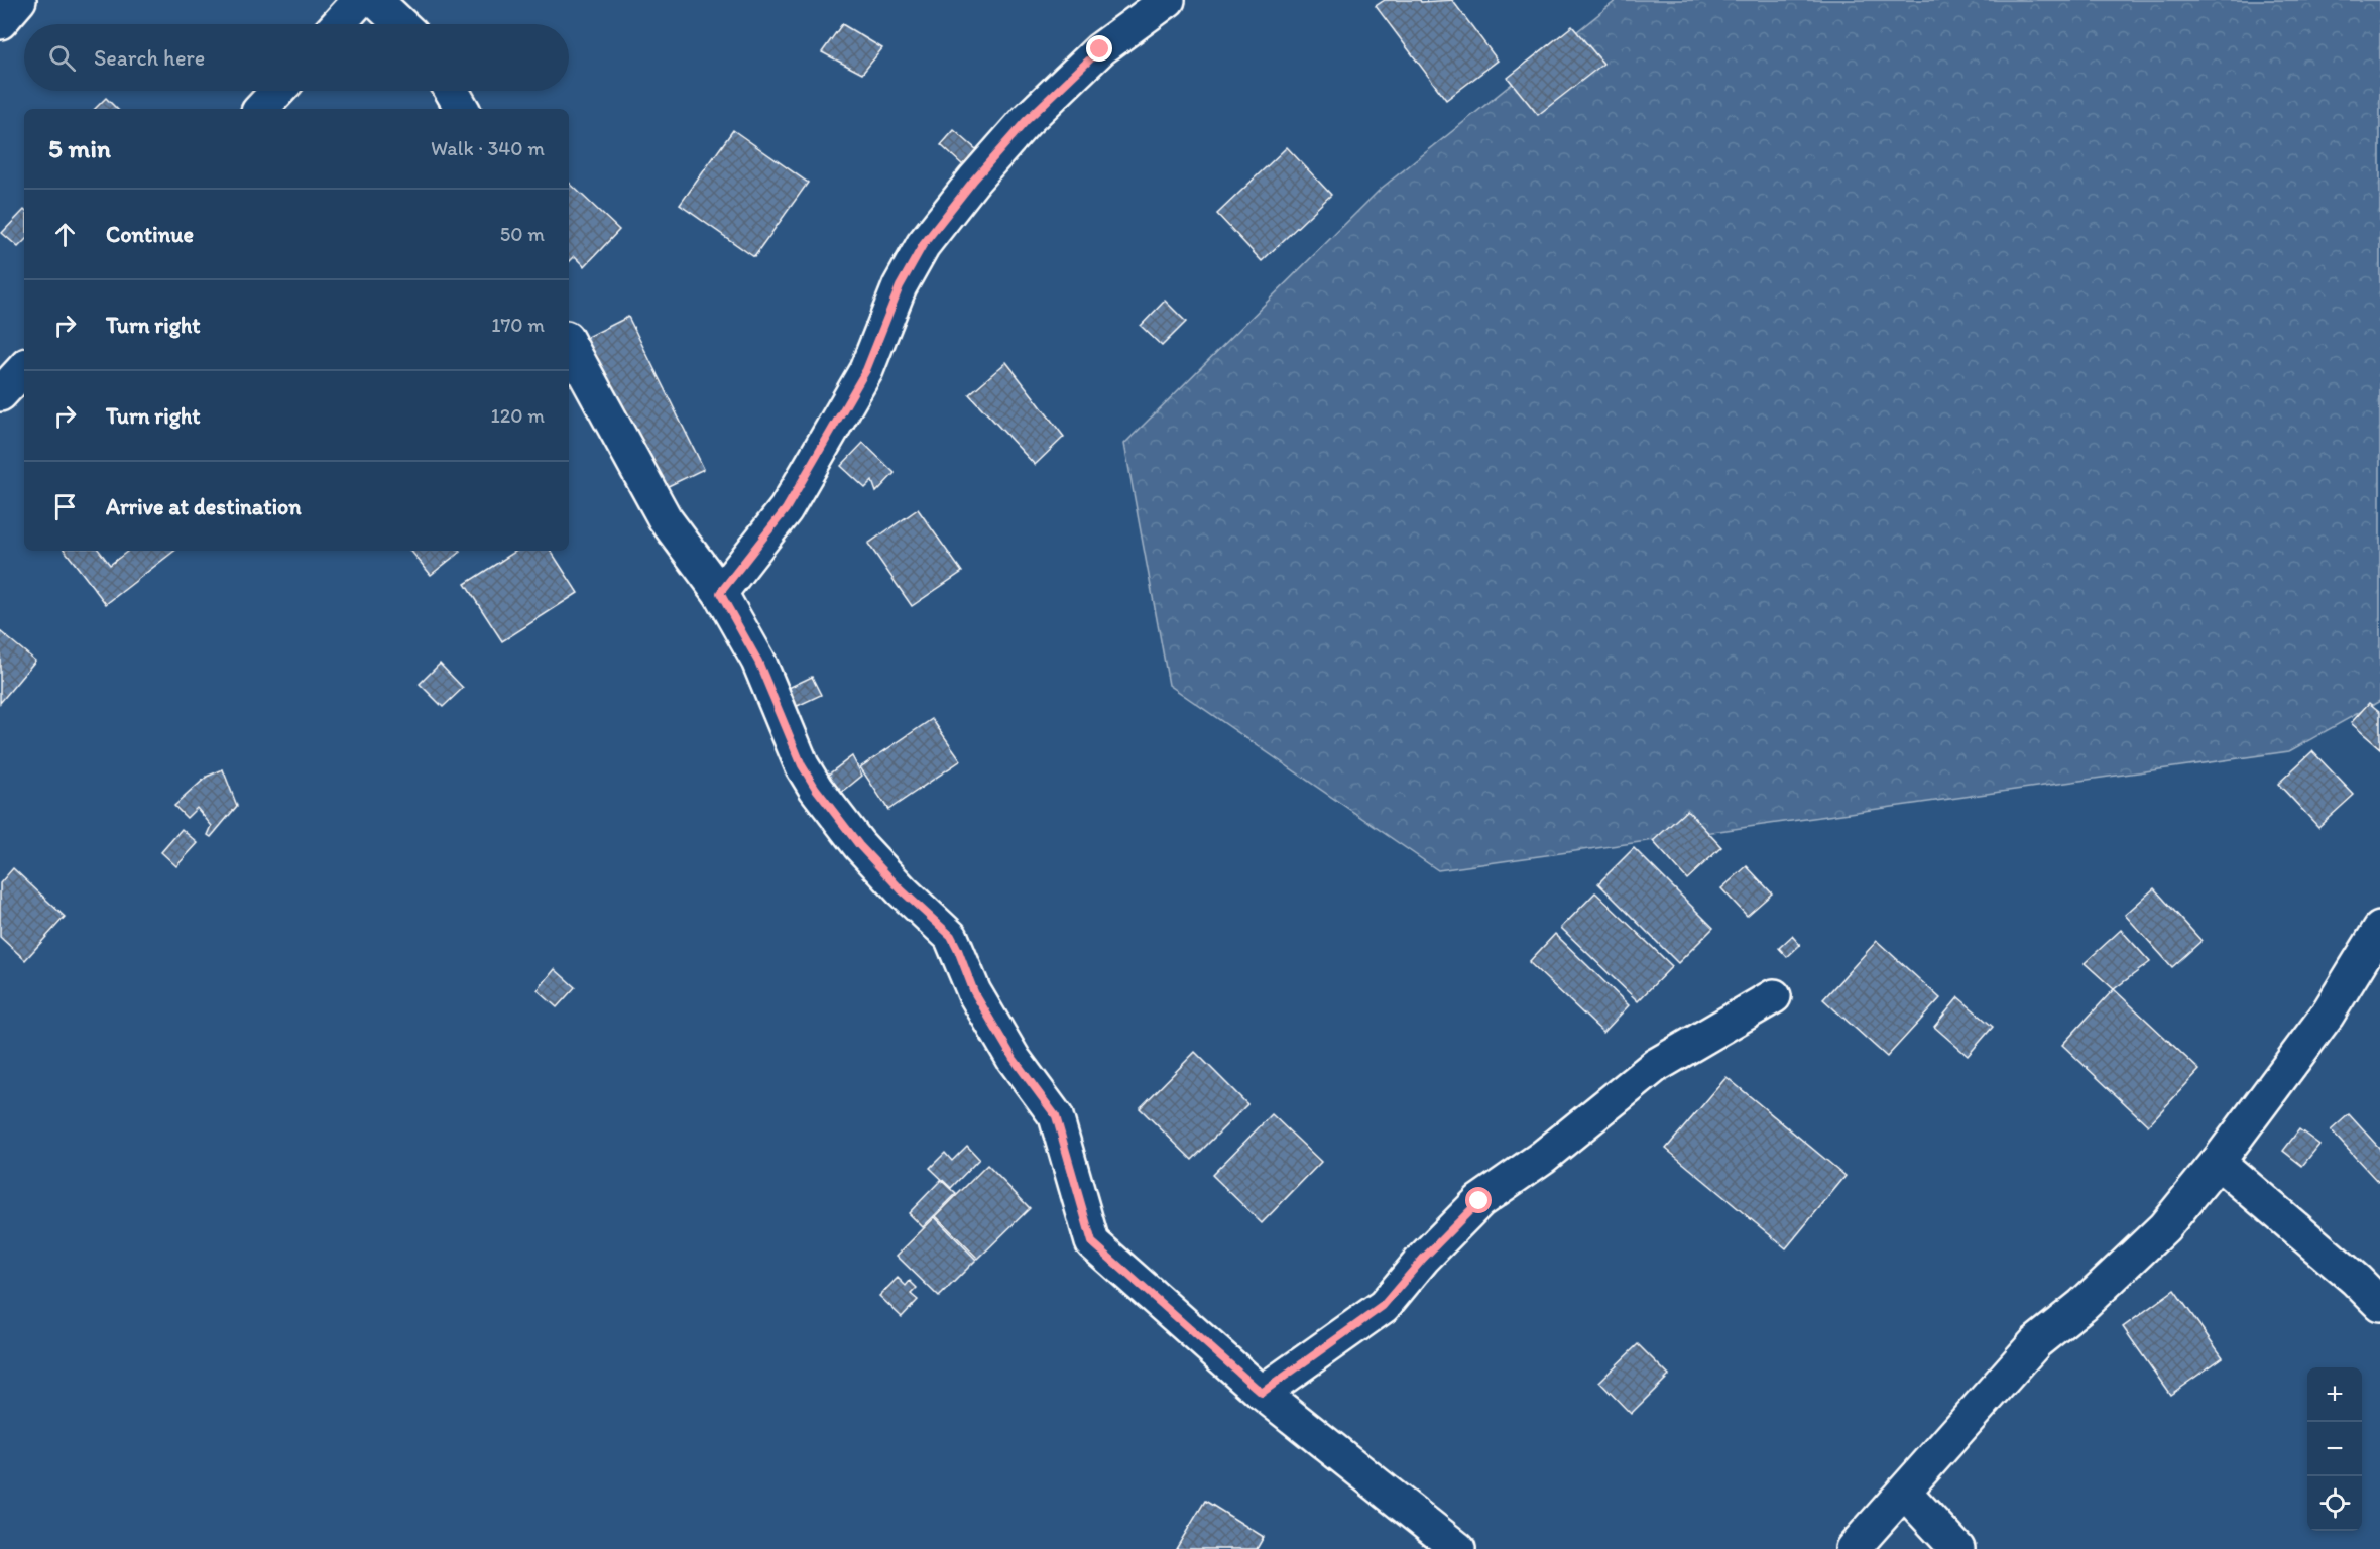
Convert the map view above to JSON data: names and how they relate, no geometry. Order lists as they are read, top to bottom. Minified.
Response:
{"page":{"search":"Search here","heading":["5 min","Walk · 340 m"],"list":[["Continue","50 m"],["Turn right","170 m"],["Turn right","120 m"],"Arrive at destination"],"map_buttons":["+","−"]}}
